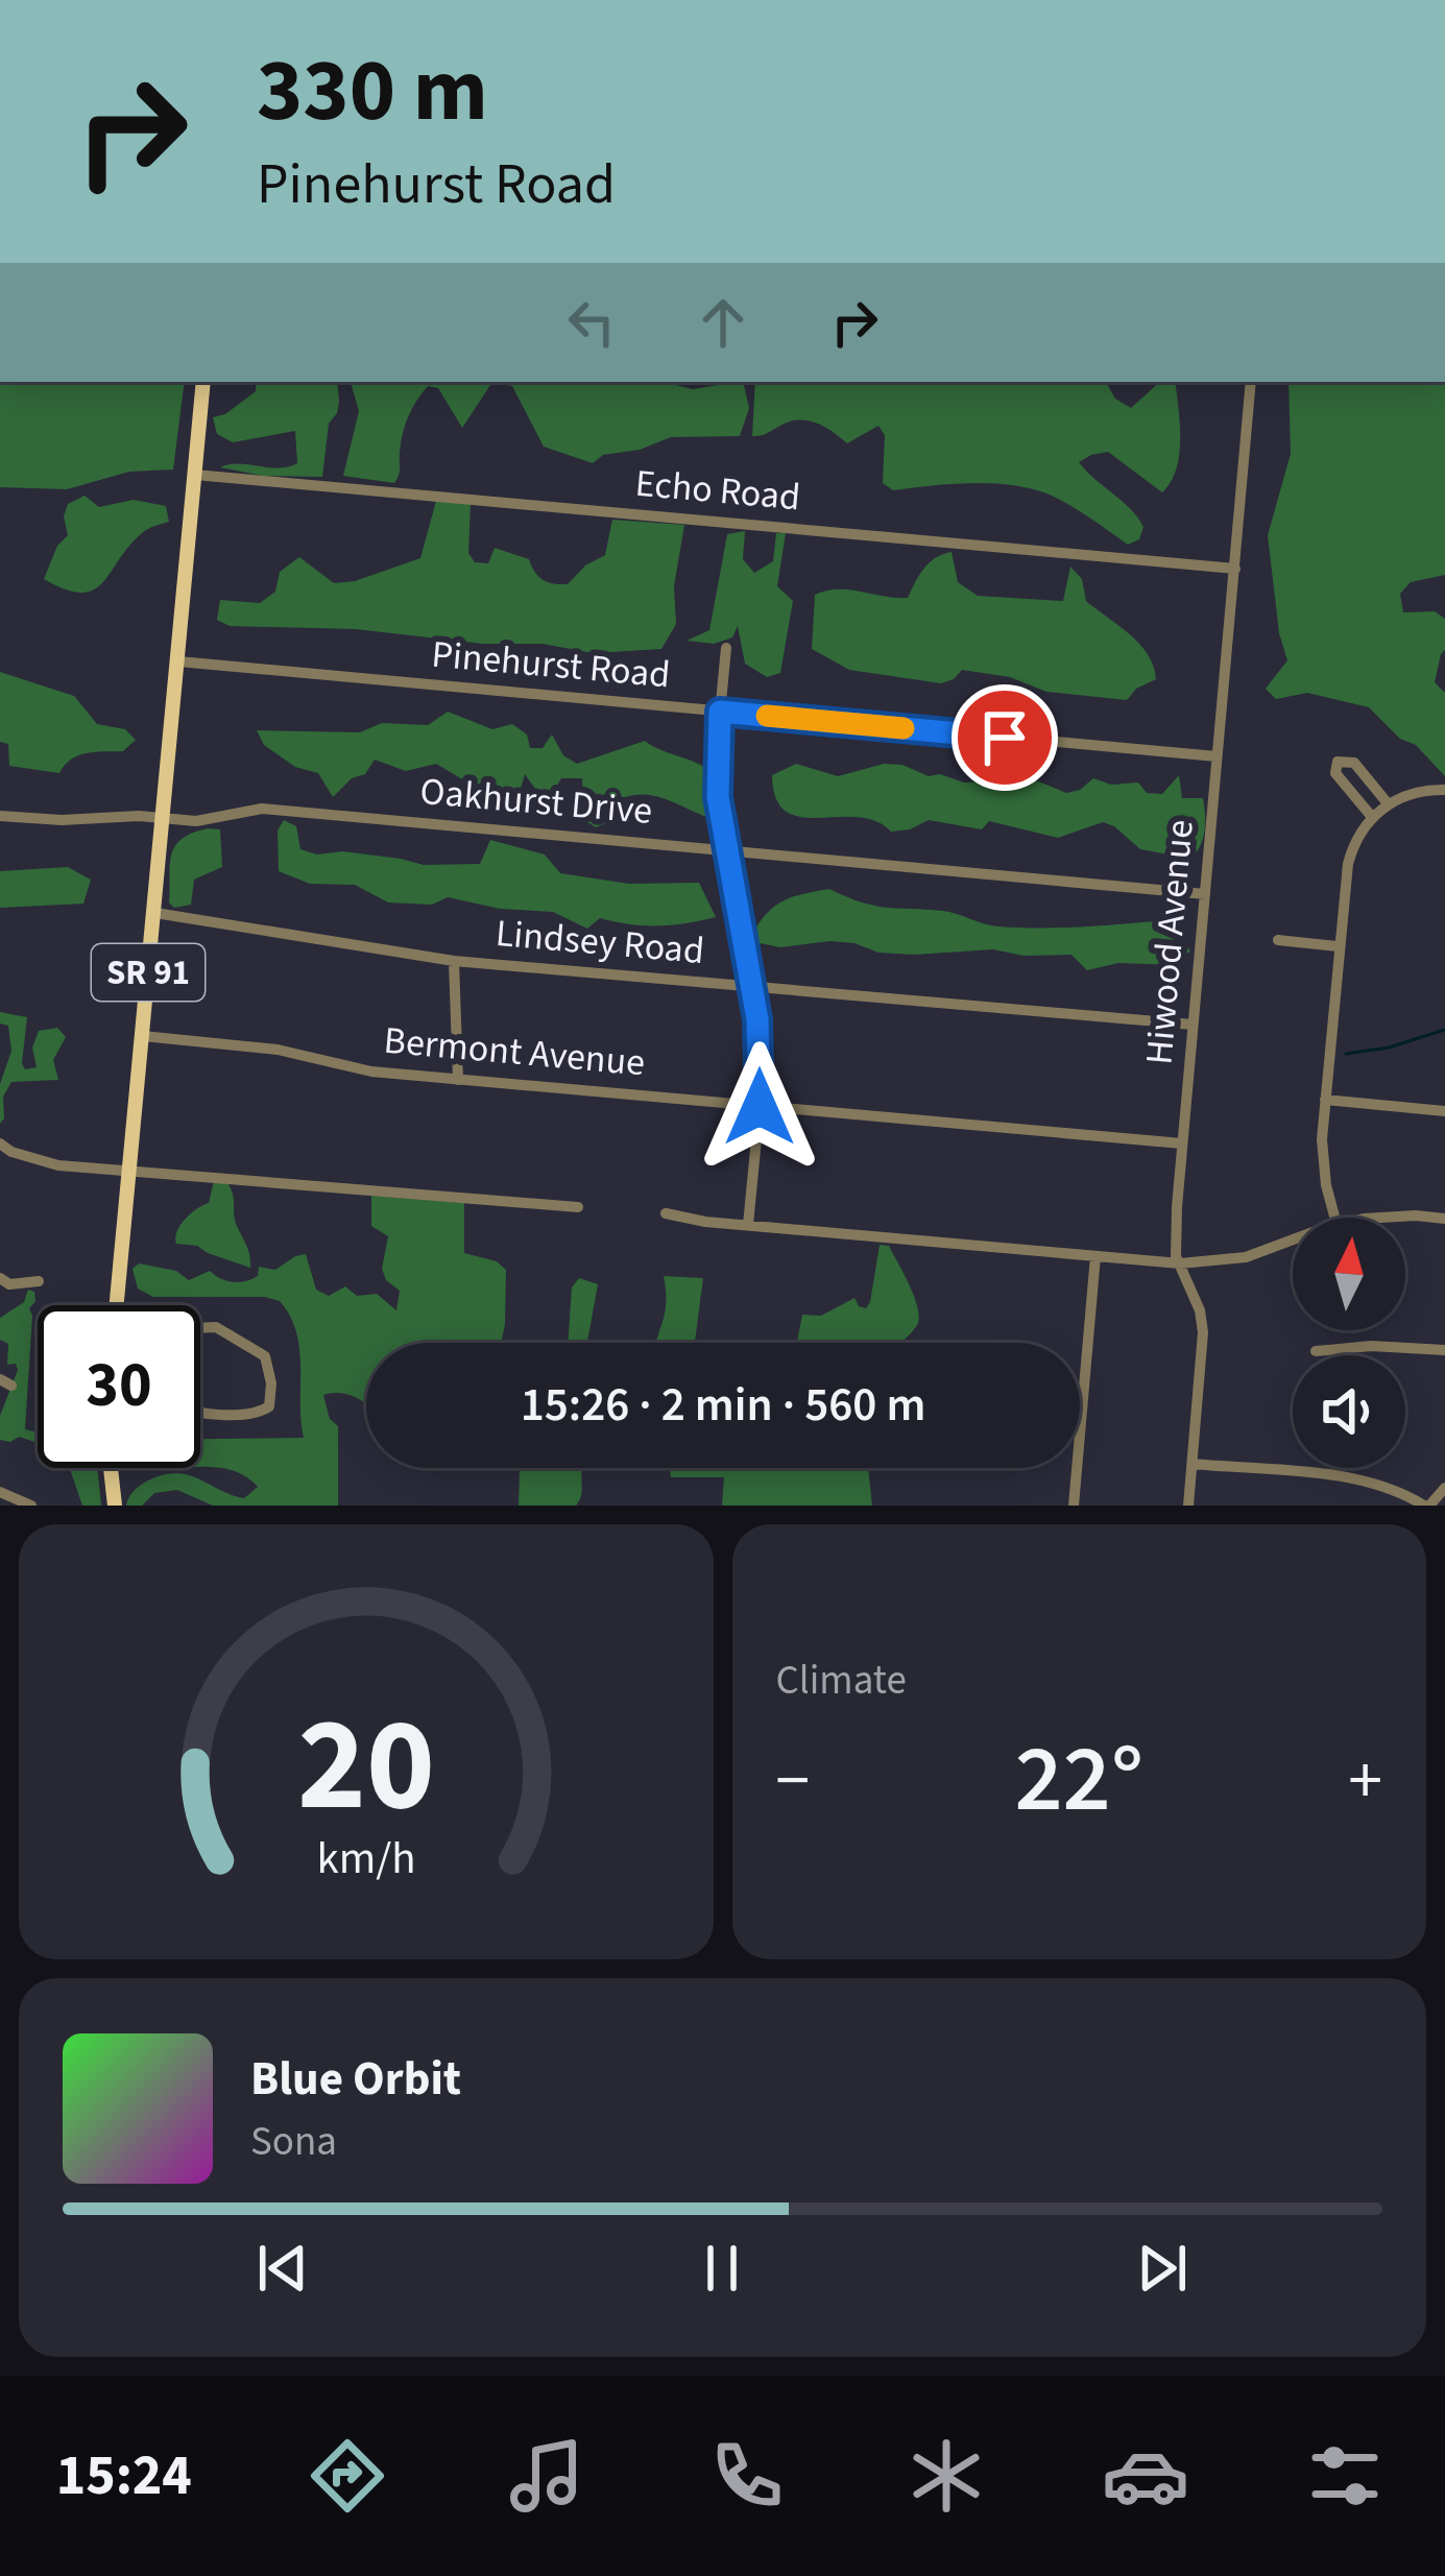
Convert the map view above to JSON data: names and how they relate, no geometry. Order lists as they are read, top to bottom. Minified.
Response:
{"streets":{"main road":["SR 91"],"street":["Echo Road","Pinehurst Road","Oakhurst Drive","Lindsey Road","Hiwood Avenue","Bermont Avenue"]},"crossings":[["Echo Road","Hiwood Avenue"],["Echo Road","SR 91"],["Pinehurst Road","Hiwood Avenue"],["Pinehurst Road","SR 91"],["Oakhurst Drive","Hiwood Avenue"],["Oakhurst Drive","SR 91"],["Lindsey Road","Hiwood Avenue"],["Lindsey Road","SR 91"],["Hiwood Avenue","Bermont Avenue"],["SR 91","Bermont Avenue"]],"north":"top","page":{"turn":["330 m","Pinehurst Road"],"limit":"30","trip":"15:26 · 2 min · 560 m","tile":"Climate","heat":["−","22°","+"],"song":["Blue Orbit","Sona"],"tabs":"15:24","gauge":["20","km/h"]}}
